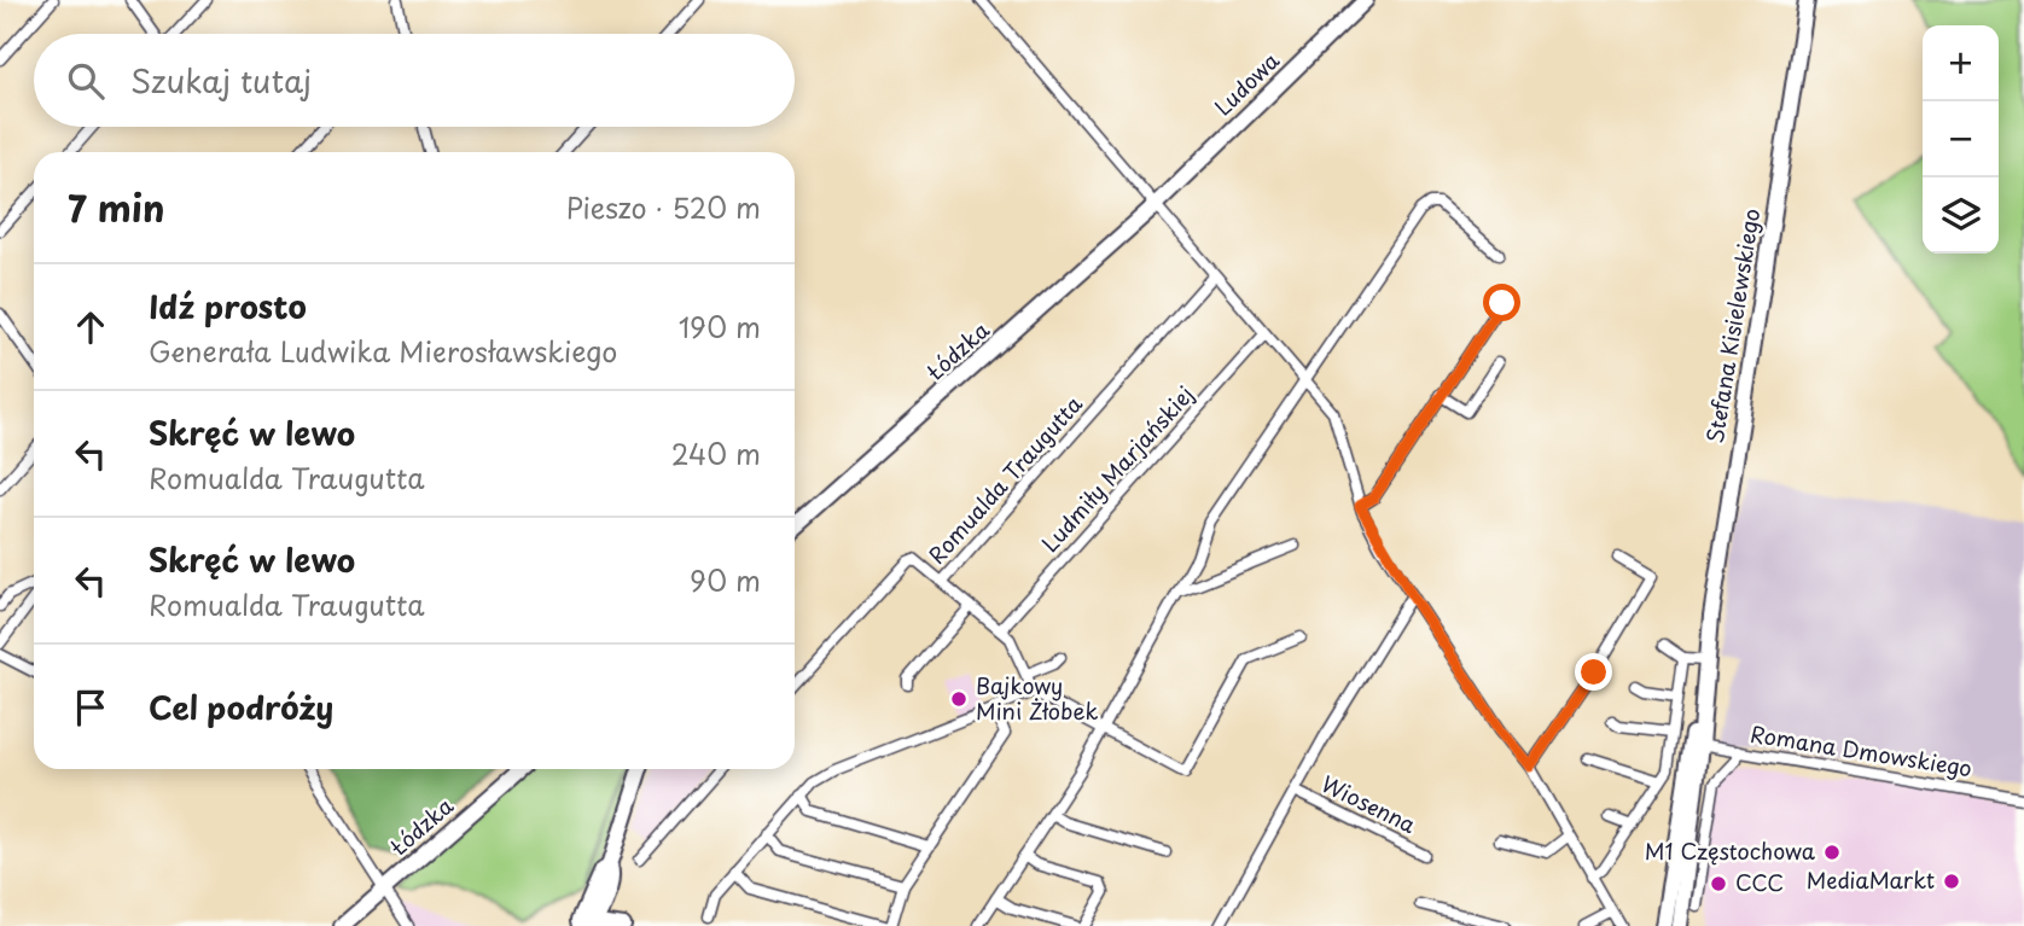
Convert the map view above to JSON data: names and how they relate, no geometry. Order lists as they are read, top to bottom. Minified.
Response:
{"streets":{"street":["Ludowa","Stefana Kisielewskiego","Łódzka","Ludmiły Marjańskiej","Romualda Traugutta","Romana Dmowskiego","Wiosenna"]},"crossings":[["Ludowa","Łódzka"],["Stefana Kisielewskiego","Romana Dmowskiego"]],"places":["Bajkowy Mini Żłobek","M1 Częstochowa","MediaMarkt","CCC"],"page":{"map_buttons":["+","−"],"search":"Szukaj tutaj","heading":["7 min","Pieszo · 520 m"],"list":[["Idź prosto","Generała Ludwika Mierosławskiego","190 m"],["Skręć w lewo","Romualda Traugutta","240 m"],["Skręć w lewo","Romualda Traugutta","90 m"],"Cel podróży"]}}
